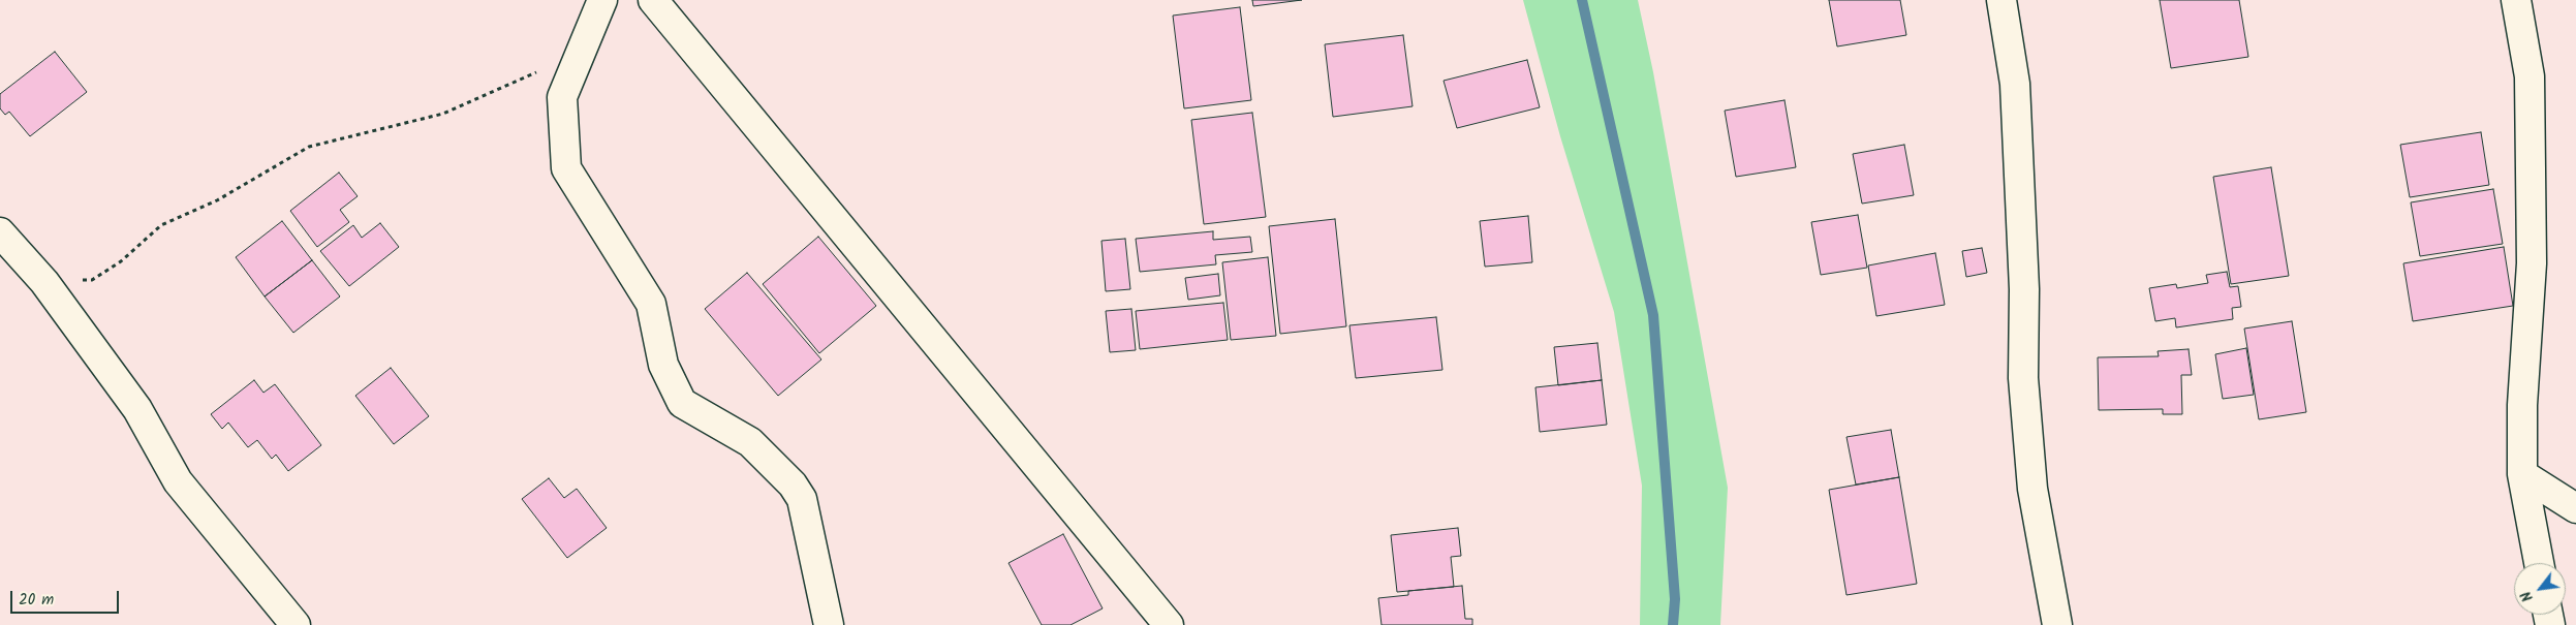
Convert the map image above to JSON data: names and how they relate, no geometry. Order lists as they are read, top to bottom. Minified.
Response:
{"scale_bar":"20 m","north":"bottom left"}
